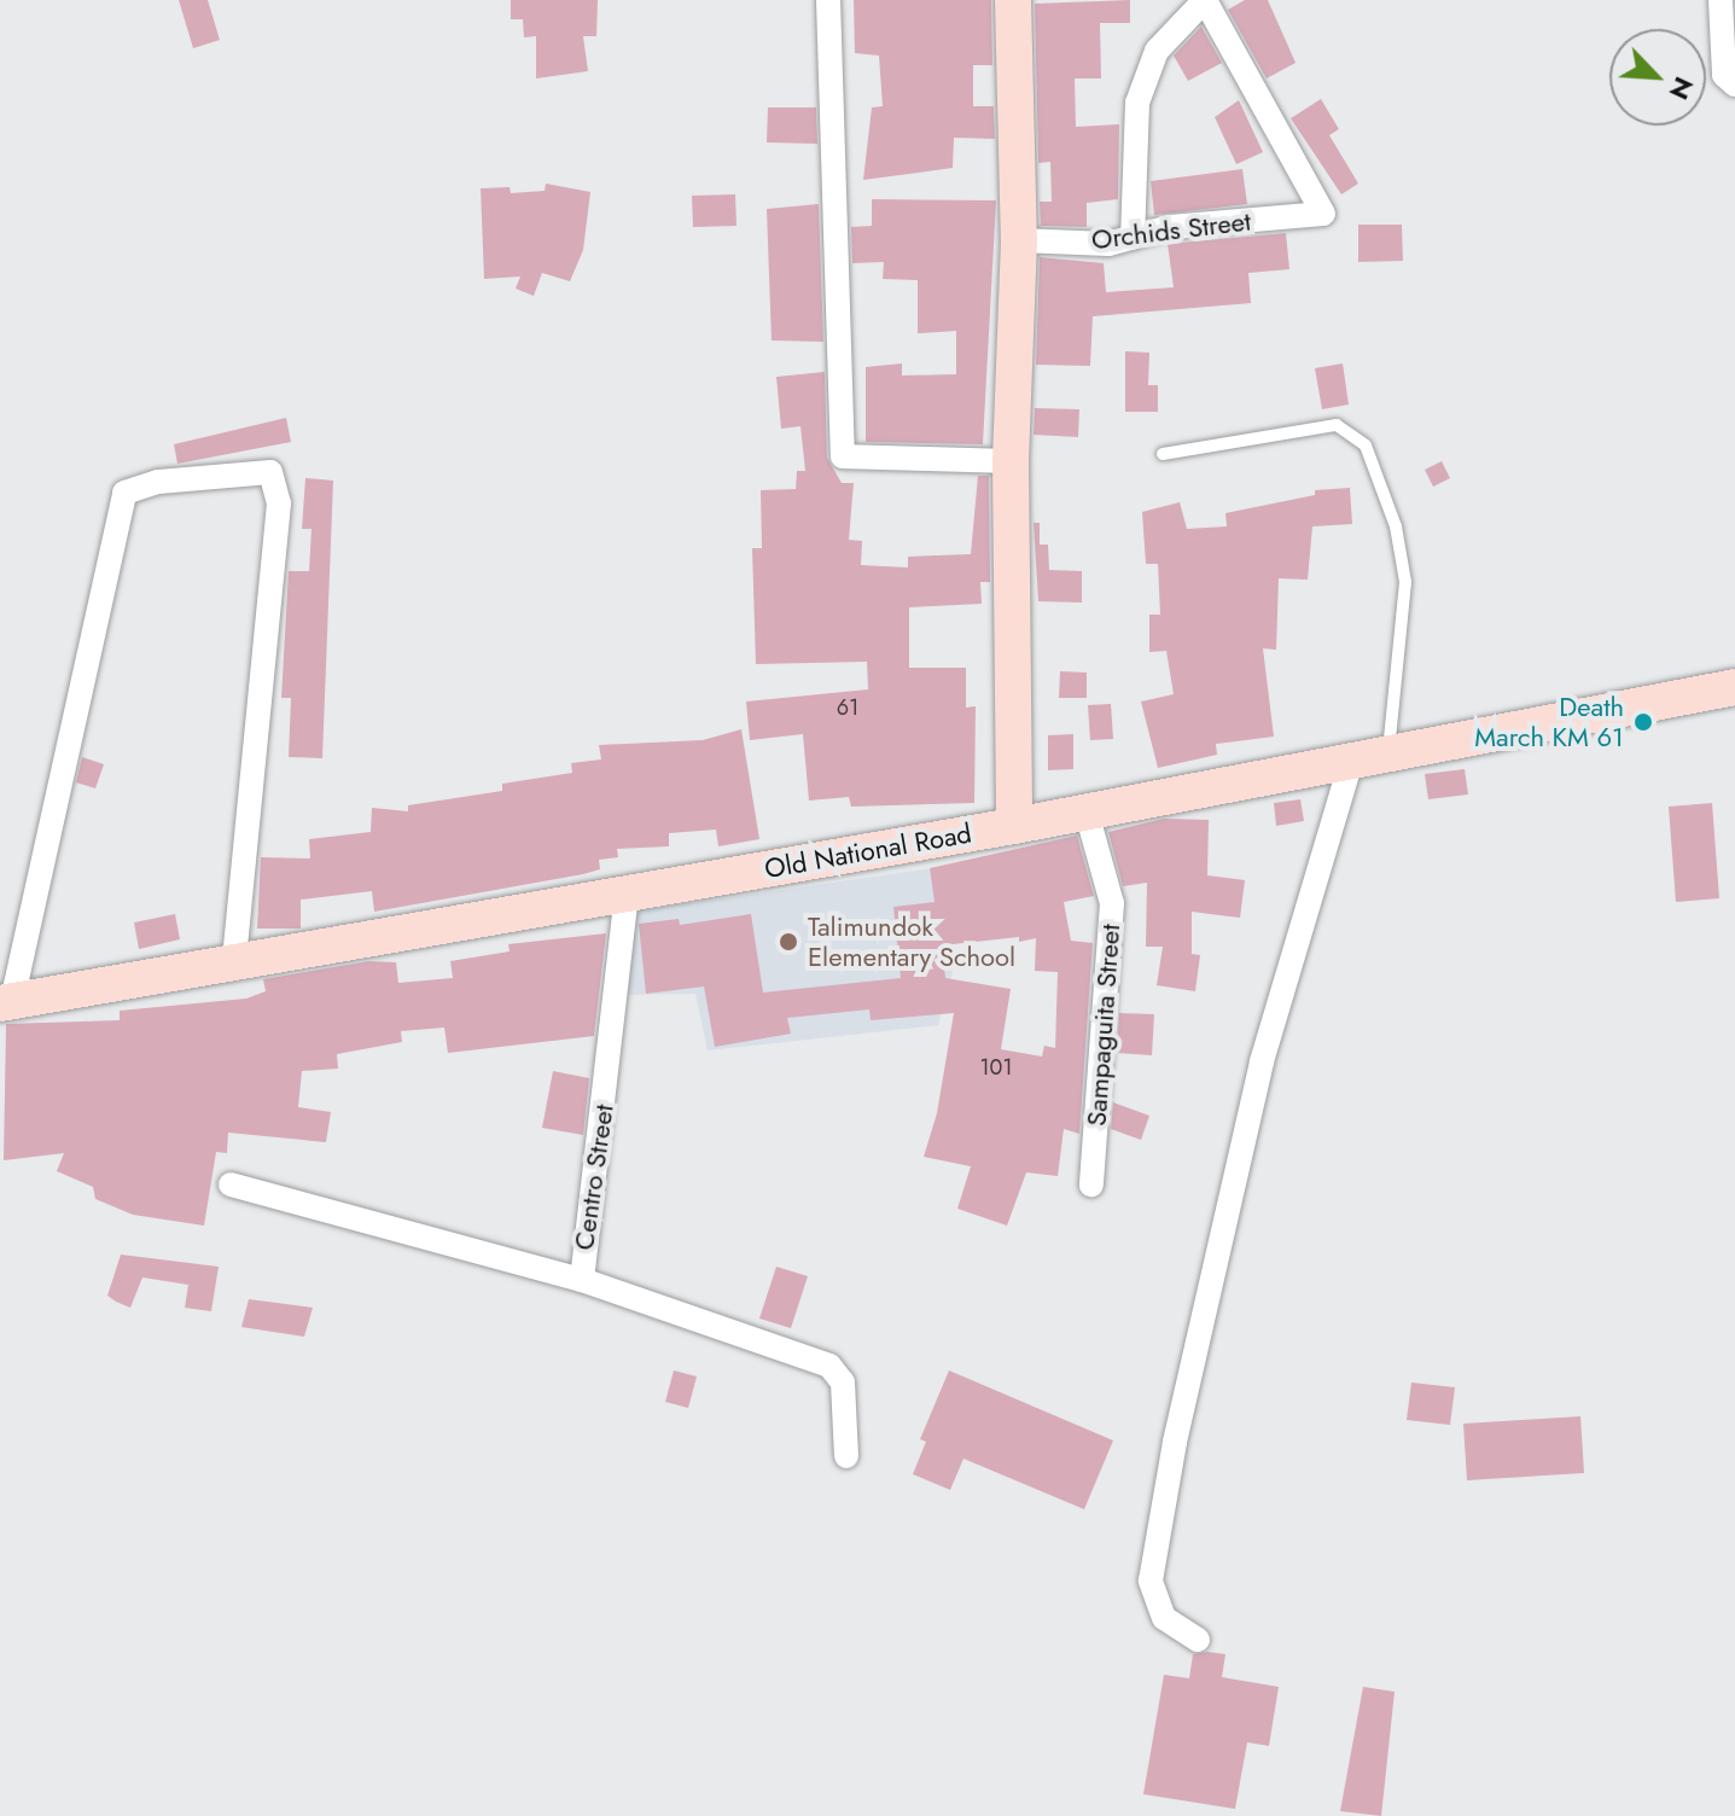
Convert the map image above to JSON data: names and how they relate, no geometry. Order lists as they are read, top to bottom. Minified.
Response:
{"streets":{"main road":["Old National Road"],"street":["Orchids Street","Sampaguita Street","Centro Street"]},"crossings":[["Old National Road","Sampaguita Street"],["Old National Road","Centro Street"]],"places":["Death March KM 61","Talimundok Elementary School"],"house_numbers":["61","101"],"north":"bottom right"}
